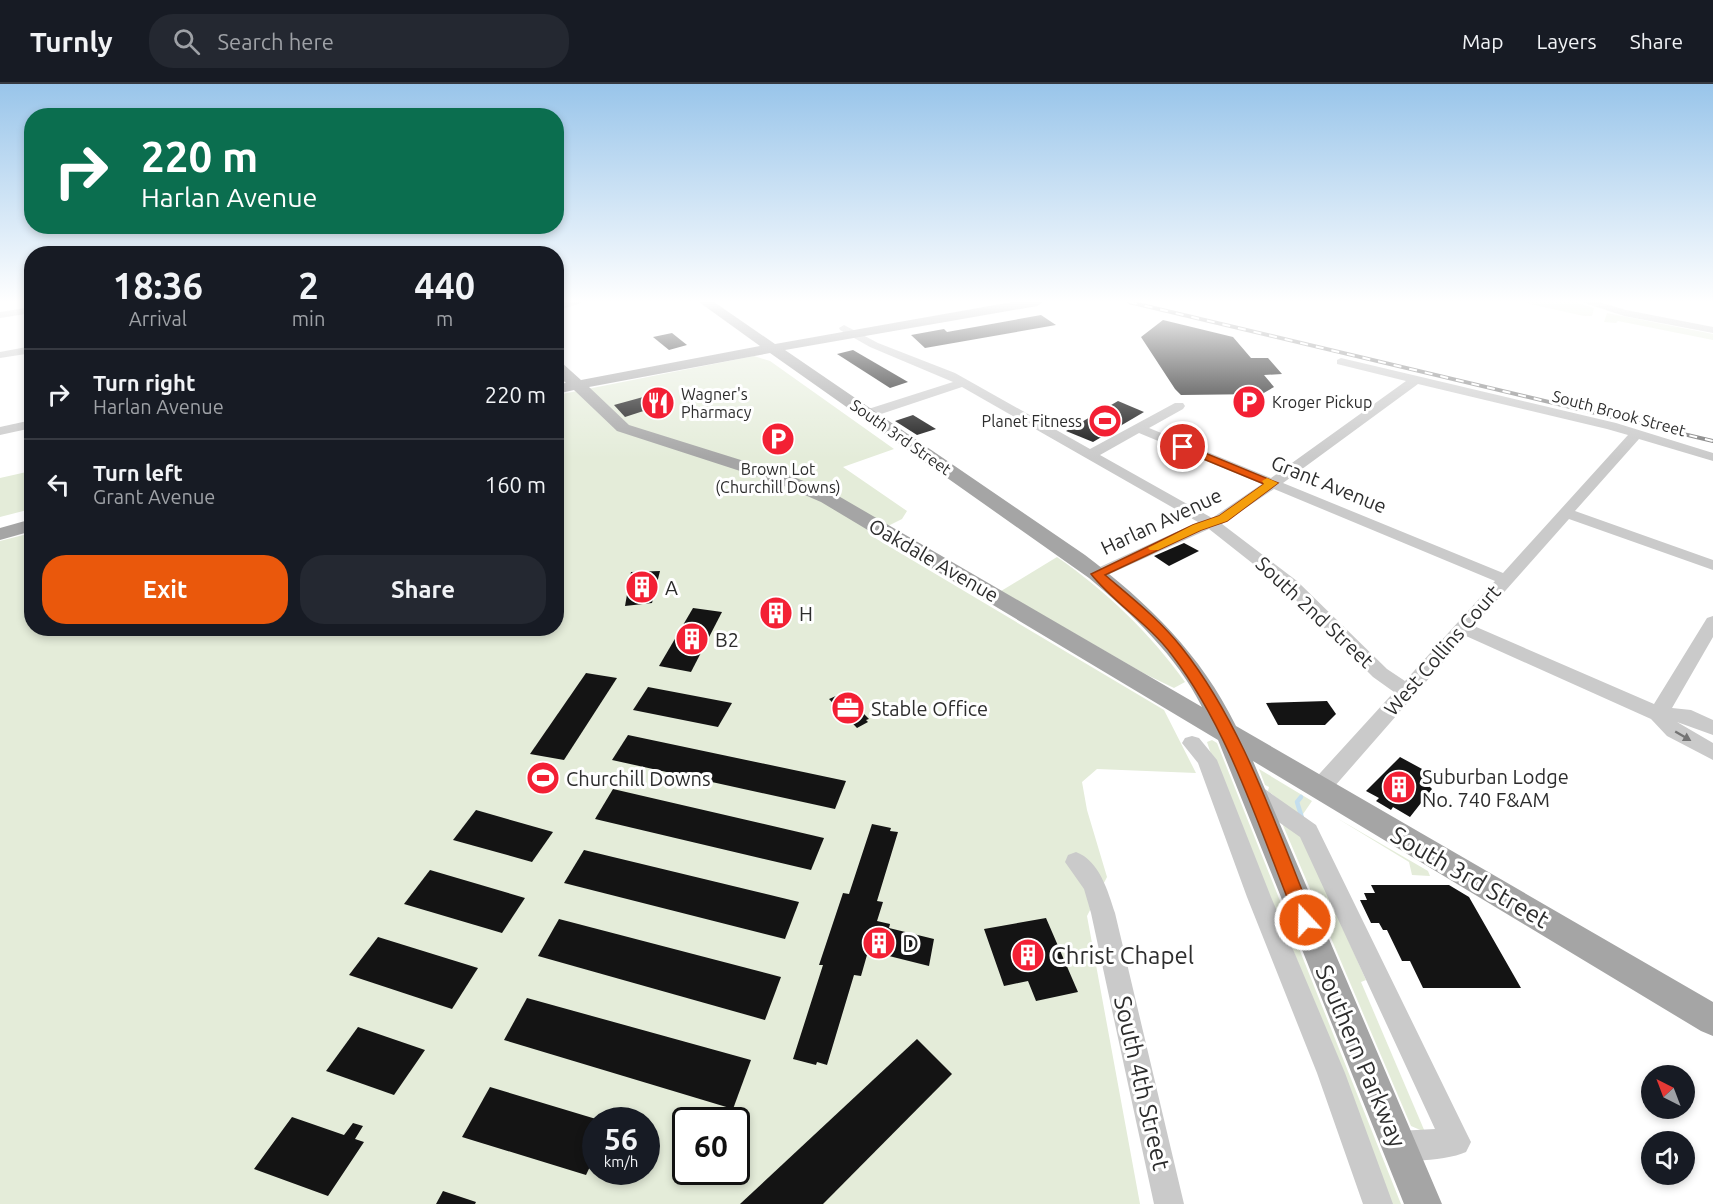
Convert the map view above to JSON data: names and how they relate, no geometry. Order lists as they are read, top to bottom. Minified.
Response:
{"streets":{"main road":["South 3rd Street","Oakdale Avenue","Southern Parkway"],"street":["South Brook Street","Grant Avenue","Harlan Avenue","South 2nd Street","West Collins Court","South 4th Street"]},"crossings":[["South Brook Street","Harlan Avenue"],["South Brook Street","West Collins Court"],["South 3rd Street","Harlan Avenue"],["South 3rd Street","Oakdale Avenue"],["South 3rd Street","West Collins Court"],["South 3rd Street","Southern Parkway"],["Grant Avenue","Harlan Avenue"],["Grant Avenue","West Collins Court"],["Harlan Avenue","South 2nd Street"],["Harlan Avenue","Southern Parkway"],["Oakdale Avenue","Southern Parkway"],["South 2nd Street","West Collins Court"]],"places":{"parking":["Kroger Pickup","Brown Lot (Churchill Downs)"],"restaurant":["Wagner's Pharmacy"],"sports":["Planet Fitness","Churchill Downs"],"building":["A","H","B2","Suburban Lodge No. 740 F&AM","D","Christ Chapel"],"office":["Stable Office"]},"north":"top left","page":{"header":"Turnly","search":"Search here","nav":["Map","Layers","Share"],"turn":["220 m","Harlan Avenue"],"eta":["18:36","Arrival","2","min","440","m"],"list":[{"name":"Turn right","note":"Harlan Avenue","value":"220 m"},{"name":"Turn left","note":"Grant Avenue","value":"160 m"}],"buttons":["Exit","Share"],"speed":"56 km/h","limit":"60"}}
